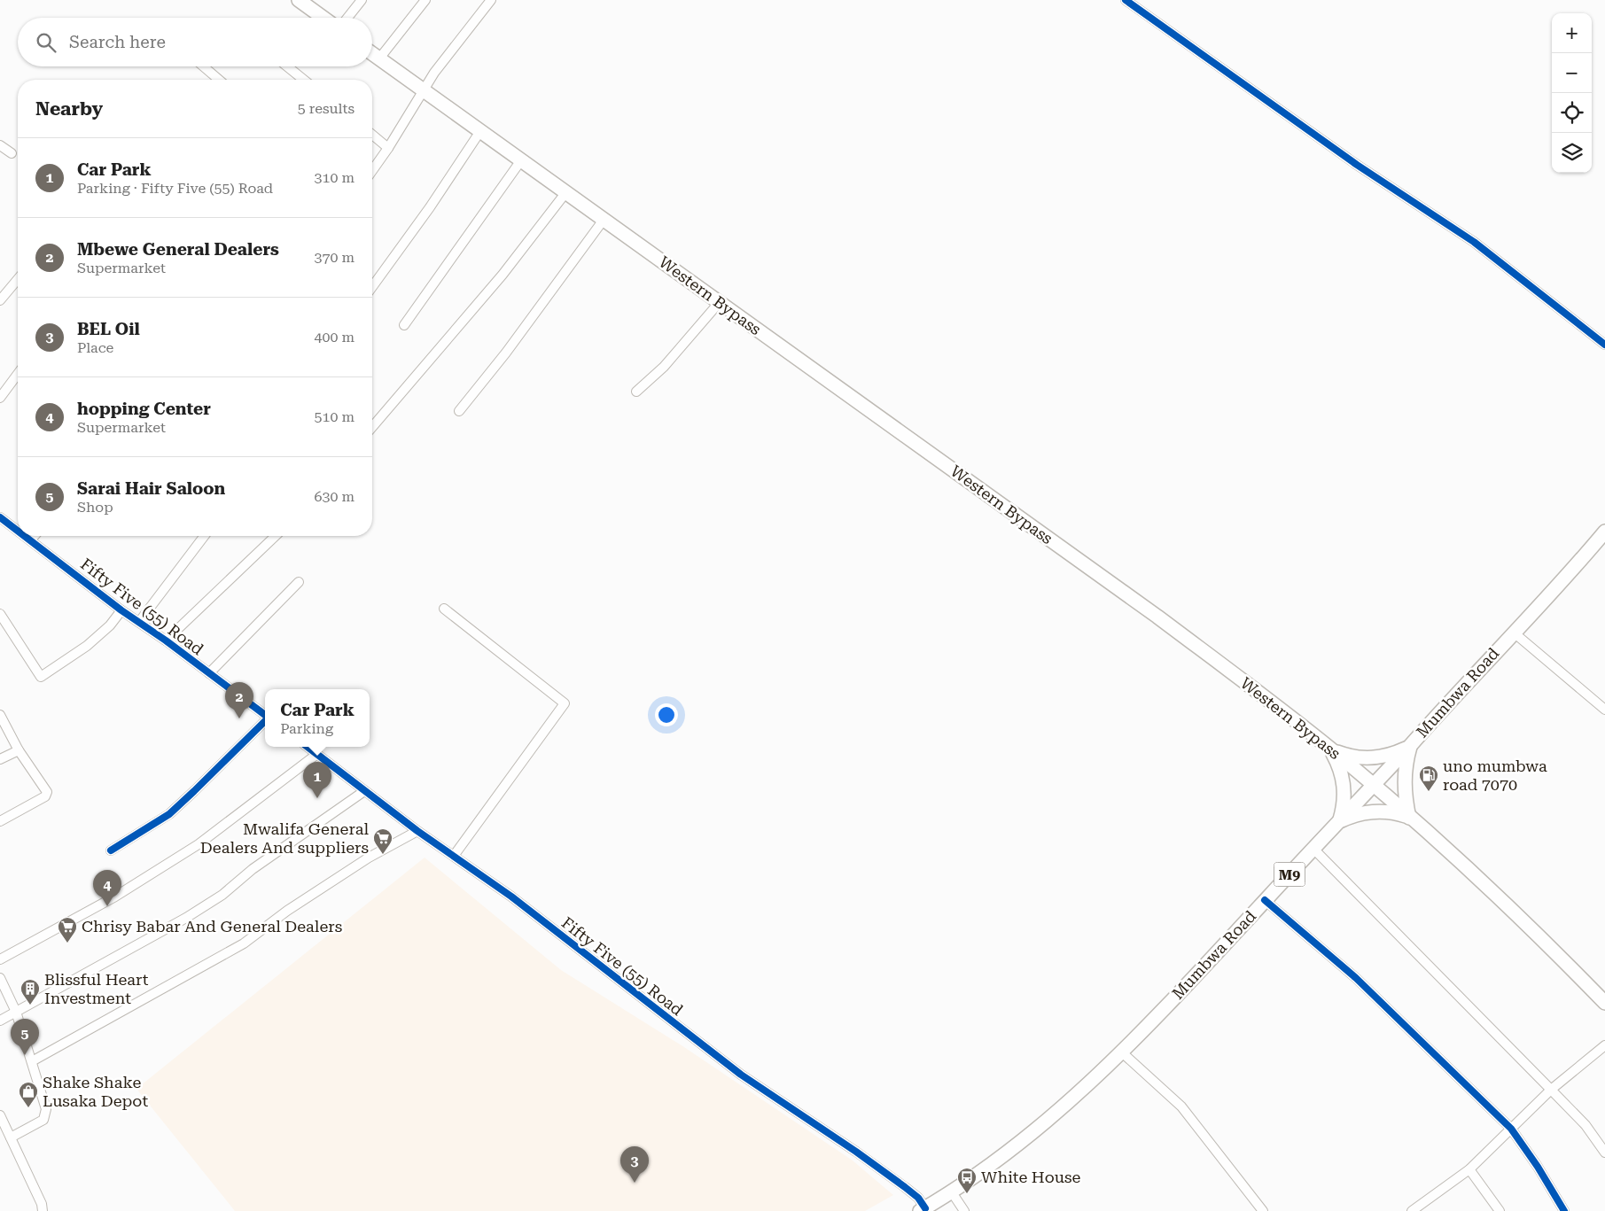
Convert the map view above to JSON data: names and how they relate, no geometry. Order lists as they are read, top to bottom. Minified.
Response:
{"streets":{"main road":["Western Bypass","Mumbwa Road","M9"],"street":["Fifty Five (55) Road"]},"crossings":[["Western Bypass","Mumbwa Road"],["Fifty Five (55) Road","Mumbwa Road"]],"places":{"fuel station":["uno mumbwa road 7070"],"supermarket":["Mwalifa General Dealers And suppliers","Chrisy Babar And General Dealers"],"building":["Blissful Heart Investment"],"shop":["Shake Shake Lusaka Depot"],"bus stop":["White House"]},"page":{"map_buttons":["+","−"],"search":"Search here","heading":["Nearby","5 results"],"list":[{"mark":"1","name":"Car Park","note":"Parking · Fifty Five (55) Road","value":"310 m"},{"mark":"2","name":"Mbewe General Dealers","note":"Supermarket","value":"370 m"},{"mark":"3","name":"BEL Oil","note":"Place","value":"400 m"},{"mark":"4","name":"hopping Center","note":"Supermarket","value":"510 m"},{"mark":"5","name":"Sarai Hair Saloon","note":"Shop","value":"630 m"}],"pins":["2","1","4","5","3"],"popup":["Car Park","Parking"]}}
